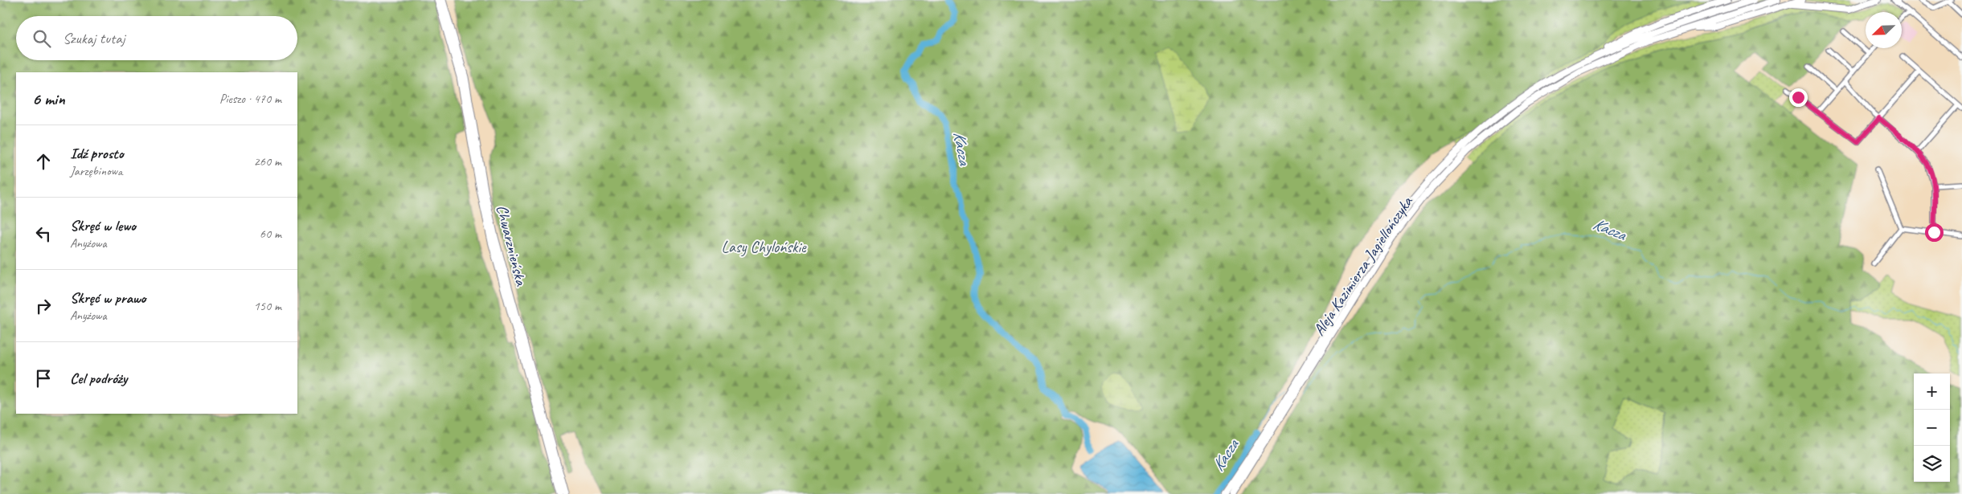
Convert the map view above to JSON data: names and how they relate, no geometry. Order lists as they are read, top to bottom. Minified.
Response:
{"streets":{"highway":["Aleja Kazimierza Jagiellończyka"],"main road":["Chwarznieńska"]},"water":["Kacza"],"parks":["Lasy Chylońskie"],"north":"bottom left","page":{"search":"Szukaj tutaj","heading":["6 min","Pieszo · 470 m"],"list":[["Idź prosto","Jarzębinowa","260 m"],["Skręć w lewo","Anyżowa","60 m"],["Skręć w prawo","Anyżowa","150 m"],"Cel podróży"],"map_buttons":["+","−"]}}
